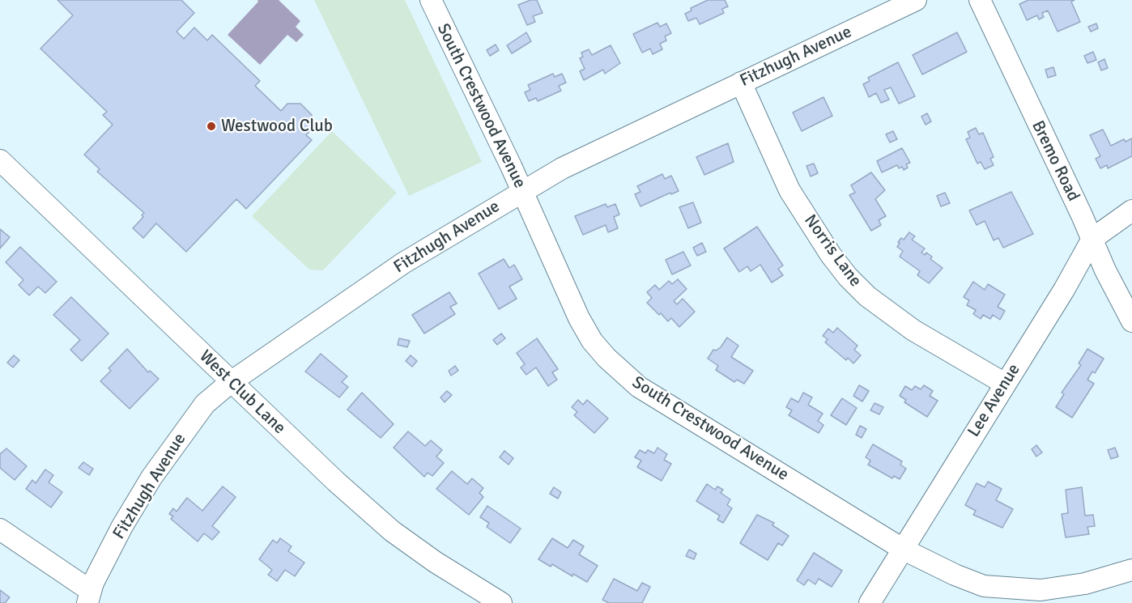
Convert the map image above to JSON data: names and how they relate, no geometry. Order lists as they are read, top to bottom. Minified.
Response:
{"streets":{"street":["Fitzhugh Avenue","South Crestwood Avenue","Bremo Road","Norris Lane","West Club Lane","Lee Avenue"]},"crossings":[["Fitzhugh Avenue","South Crestwood Avenue"],["Fitzhugh Avenue","Norris Lane"],["Fitzhugh Avenue","West Club Lane"],["South Crestwood Avenue","Lee Avenue"],["Bremo Road","Lee Avenue"],["Norris Lane","Lee Avenue"]],"places":["Westwood Club"]}
